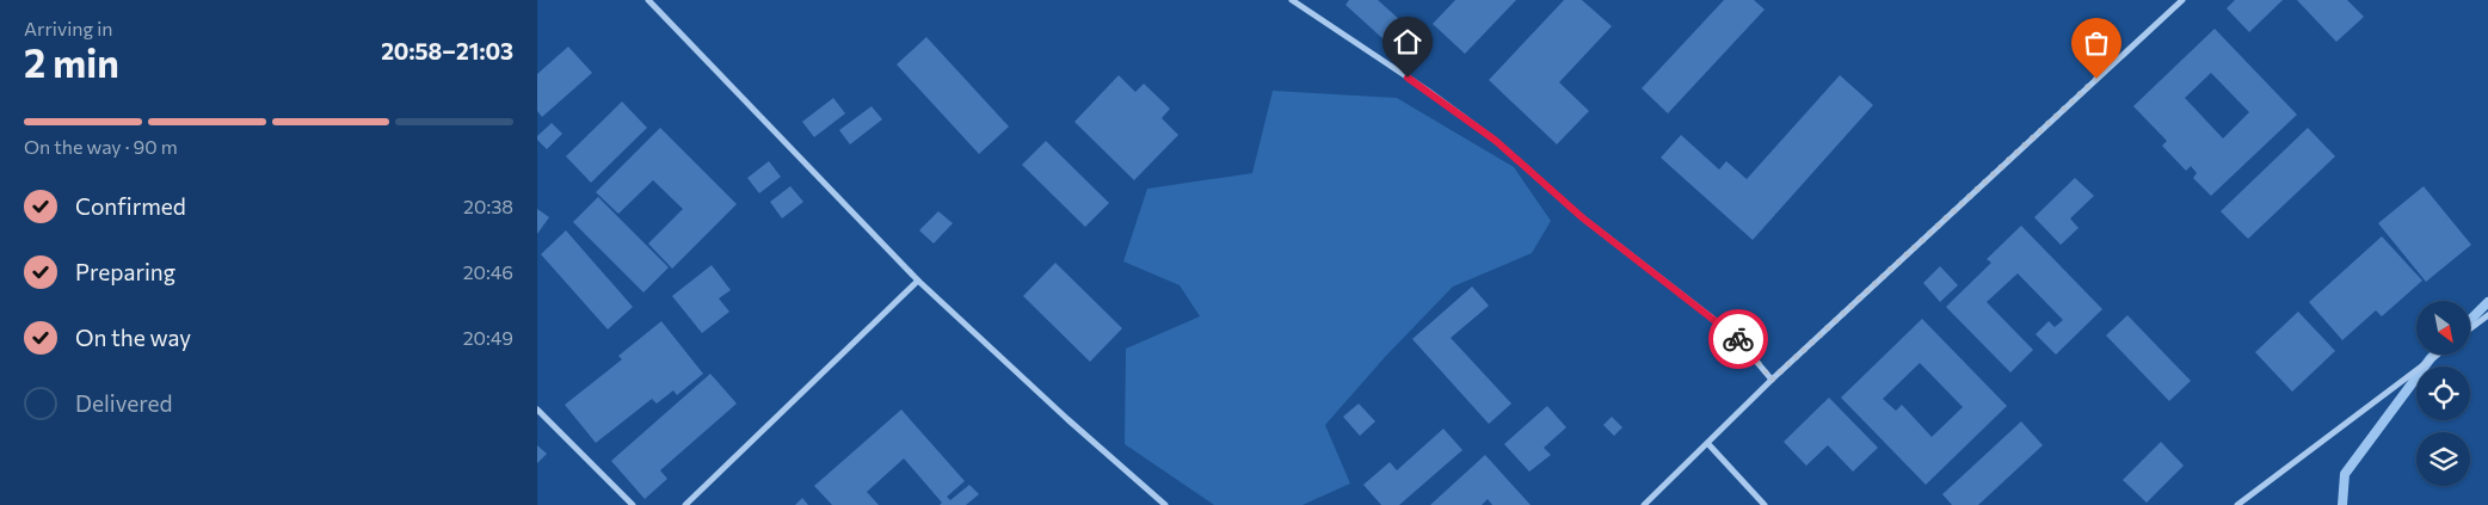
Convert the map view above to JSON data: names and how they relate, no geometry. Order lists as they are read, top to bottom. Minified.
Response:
{"north":"bottom right","page":{"heading":["2 min","Arriving in","20:58–21:03"],"bar":"On the way · 90 m","list":[["Confirmed","20:38"],["Preparing","20:46"],["On the way","20:49"],"Delivered"]}}
